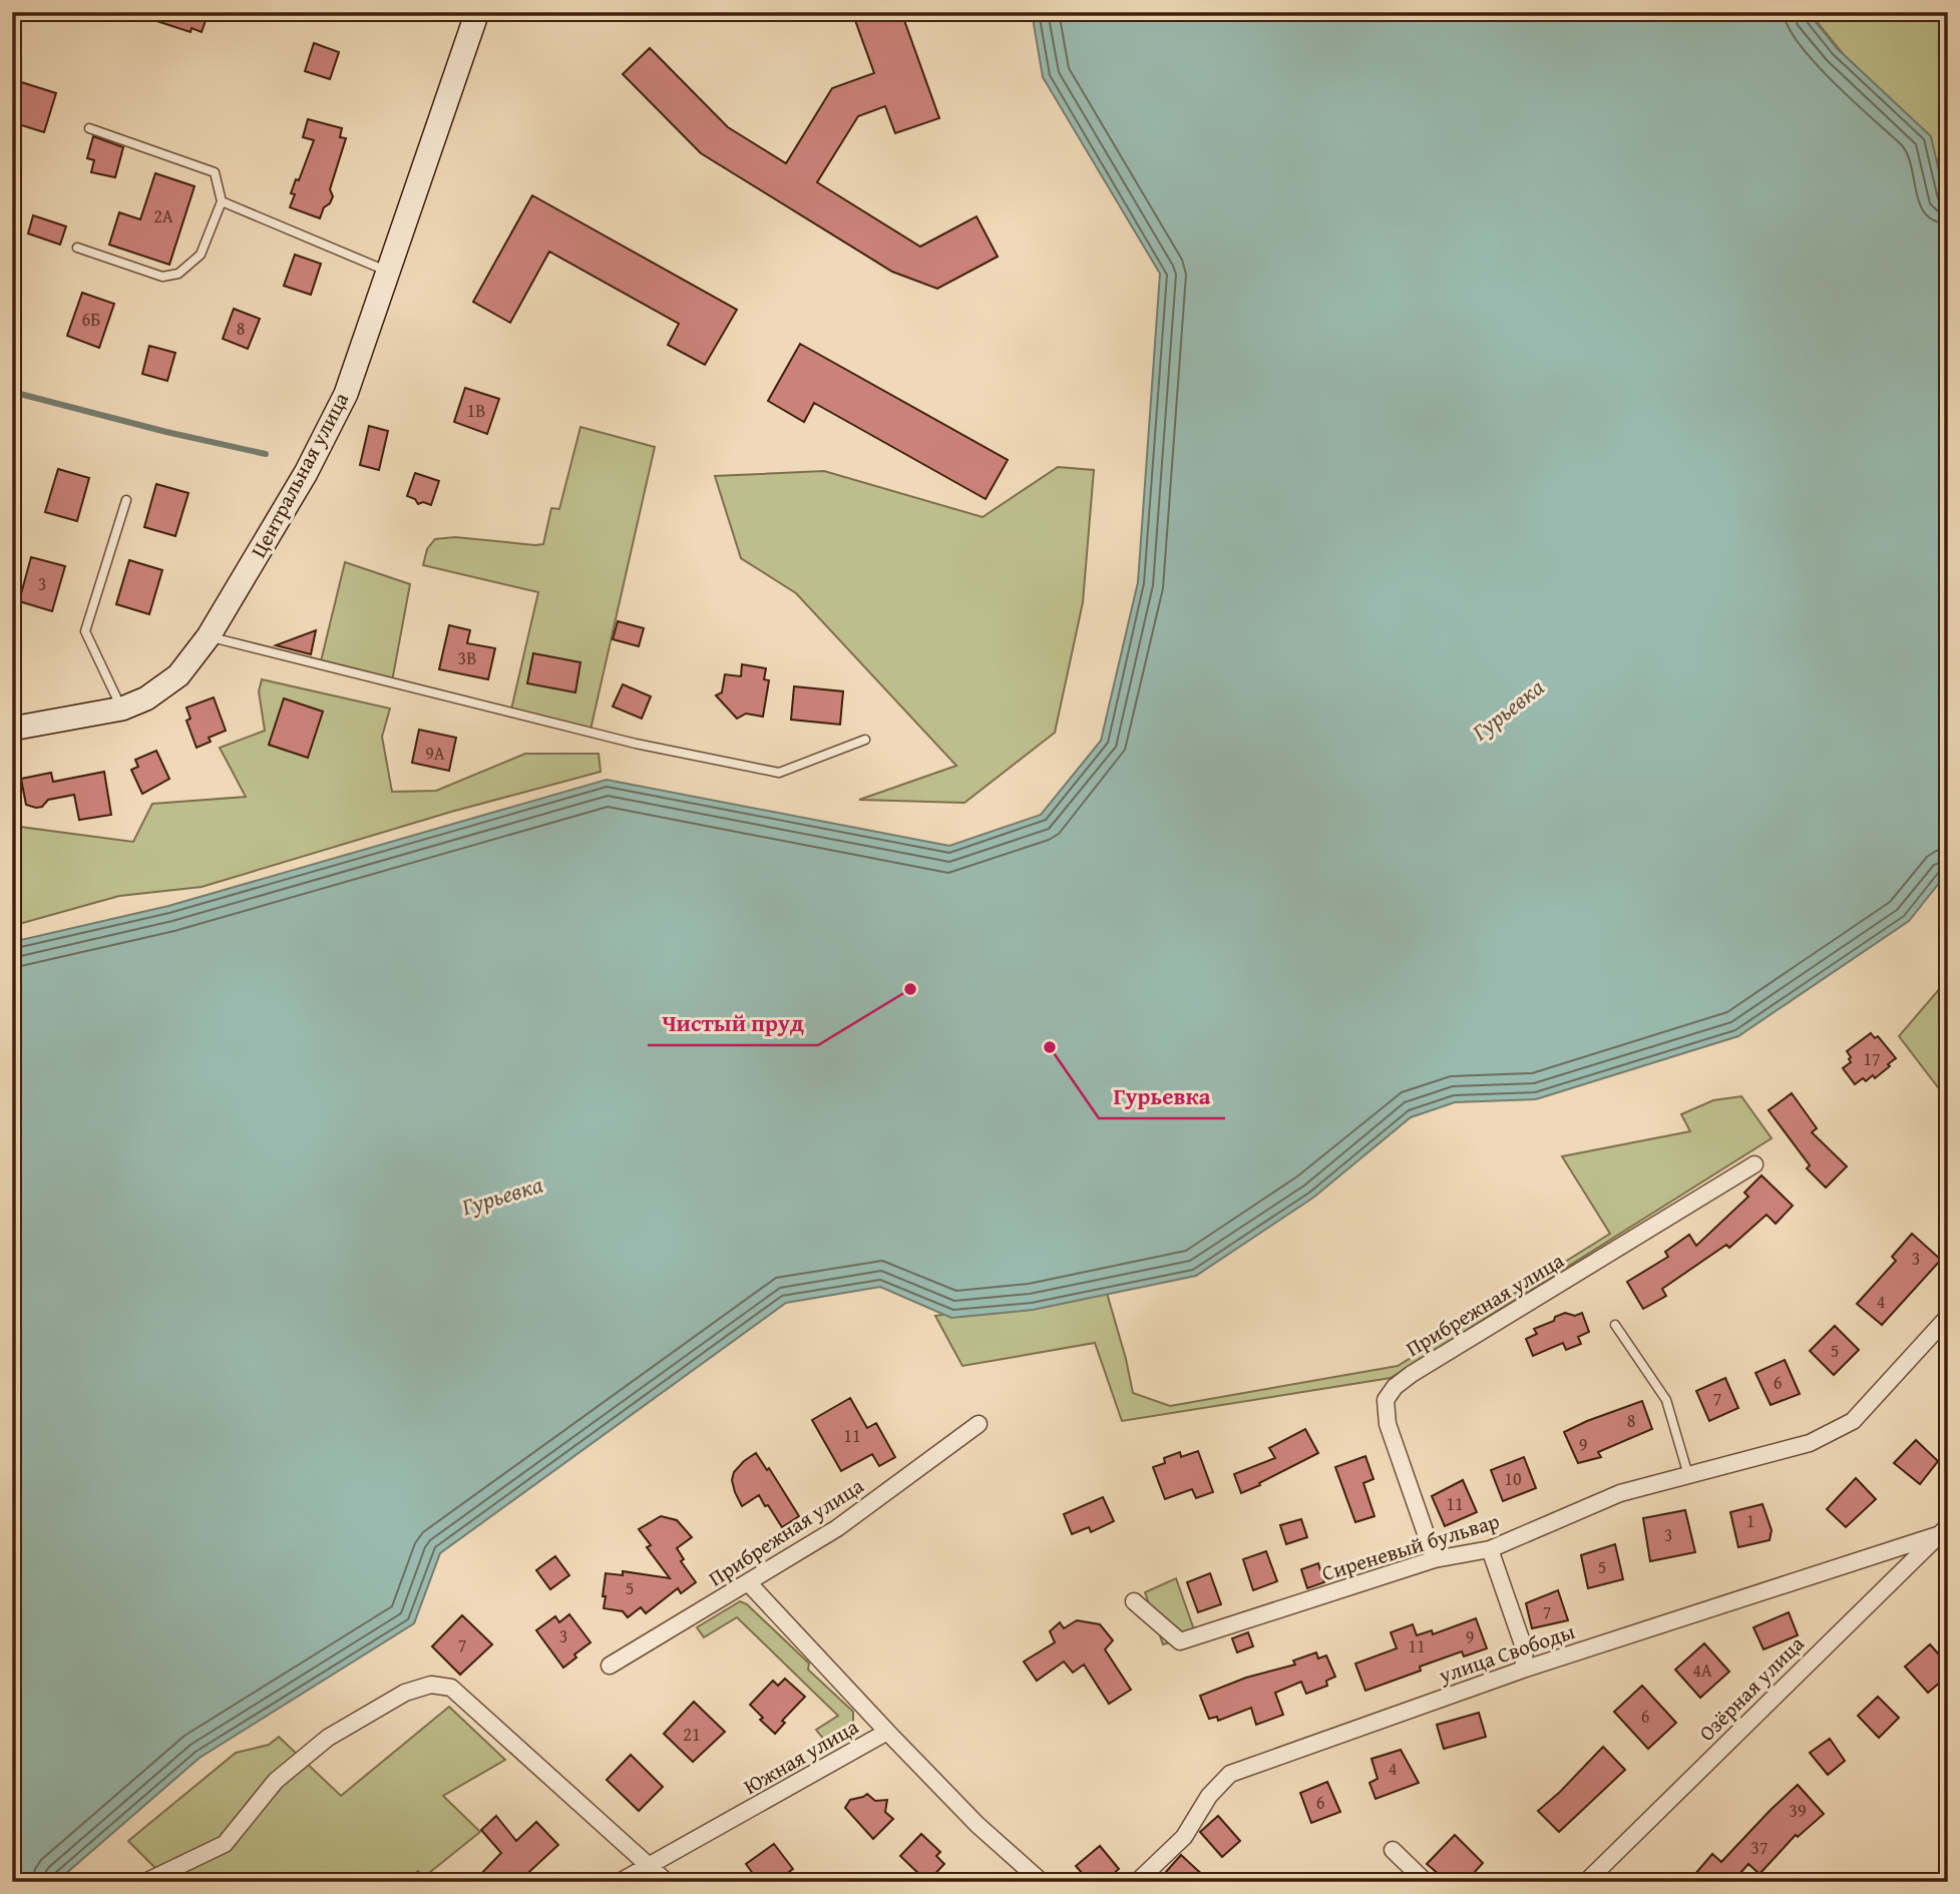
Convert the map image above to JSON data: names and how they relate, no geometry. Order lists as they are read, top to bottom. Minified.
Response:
{"streets":{"main road":["Центральная улица"],"street":["Прибрежная улица","Сиреневый бульвар","улица Свободы","Озёрная улица","Южная улица"]},"crossings":[["Прибрежная улица","Сиреневый бульвар"],["улица Свободы","Озёрная улица"]],"water":["Гурьевка"],"places":["Чистый пруд","Гурьевка"],"house_numbers":["2А","6Б","8","1В","3","3В","9А","17","3","4","5","6","7","8","11","9","10","11","1","3","5","5","7","3","9","7","11","4А","6","21","4","6","39","37"]}
